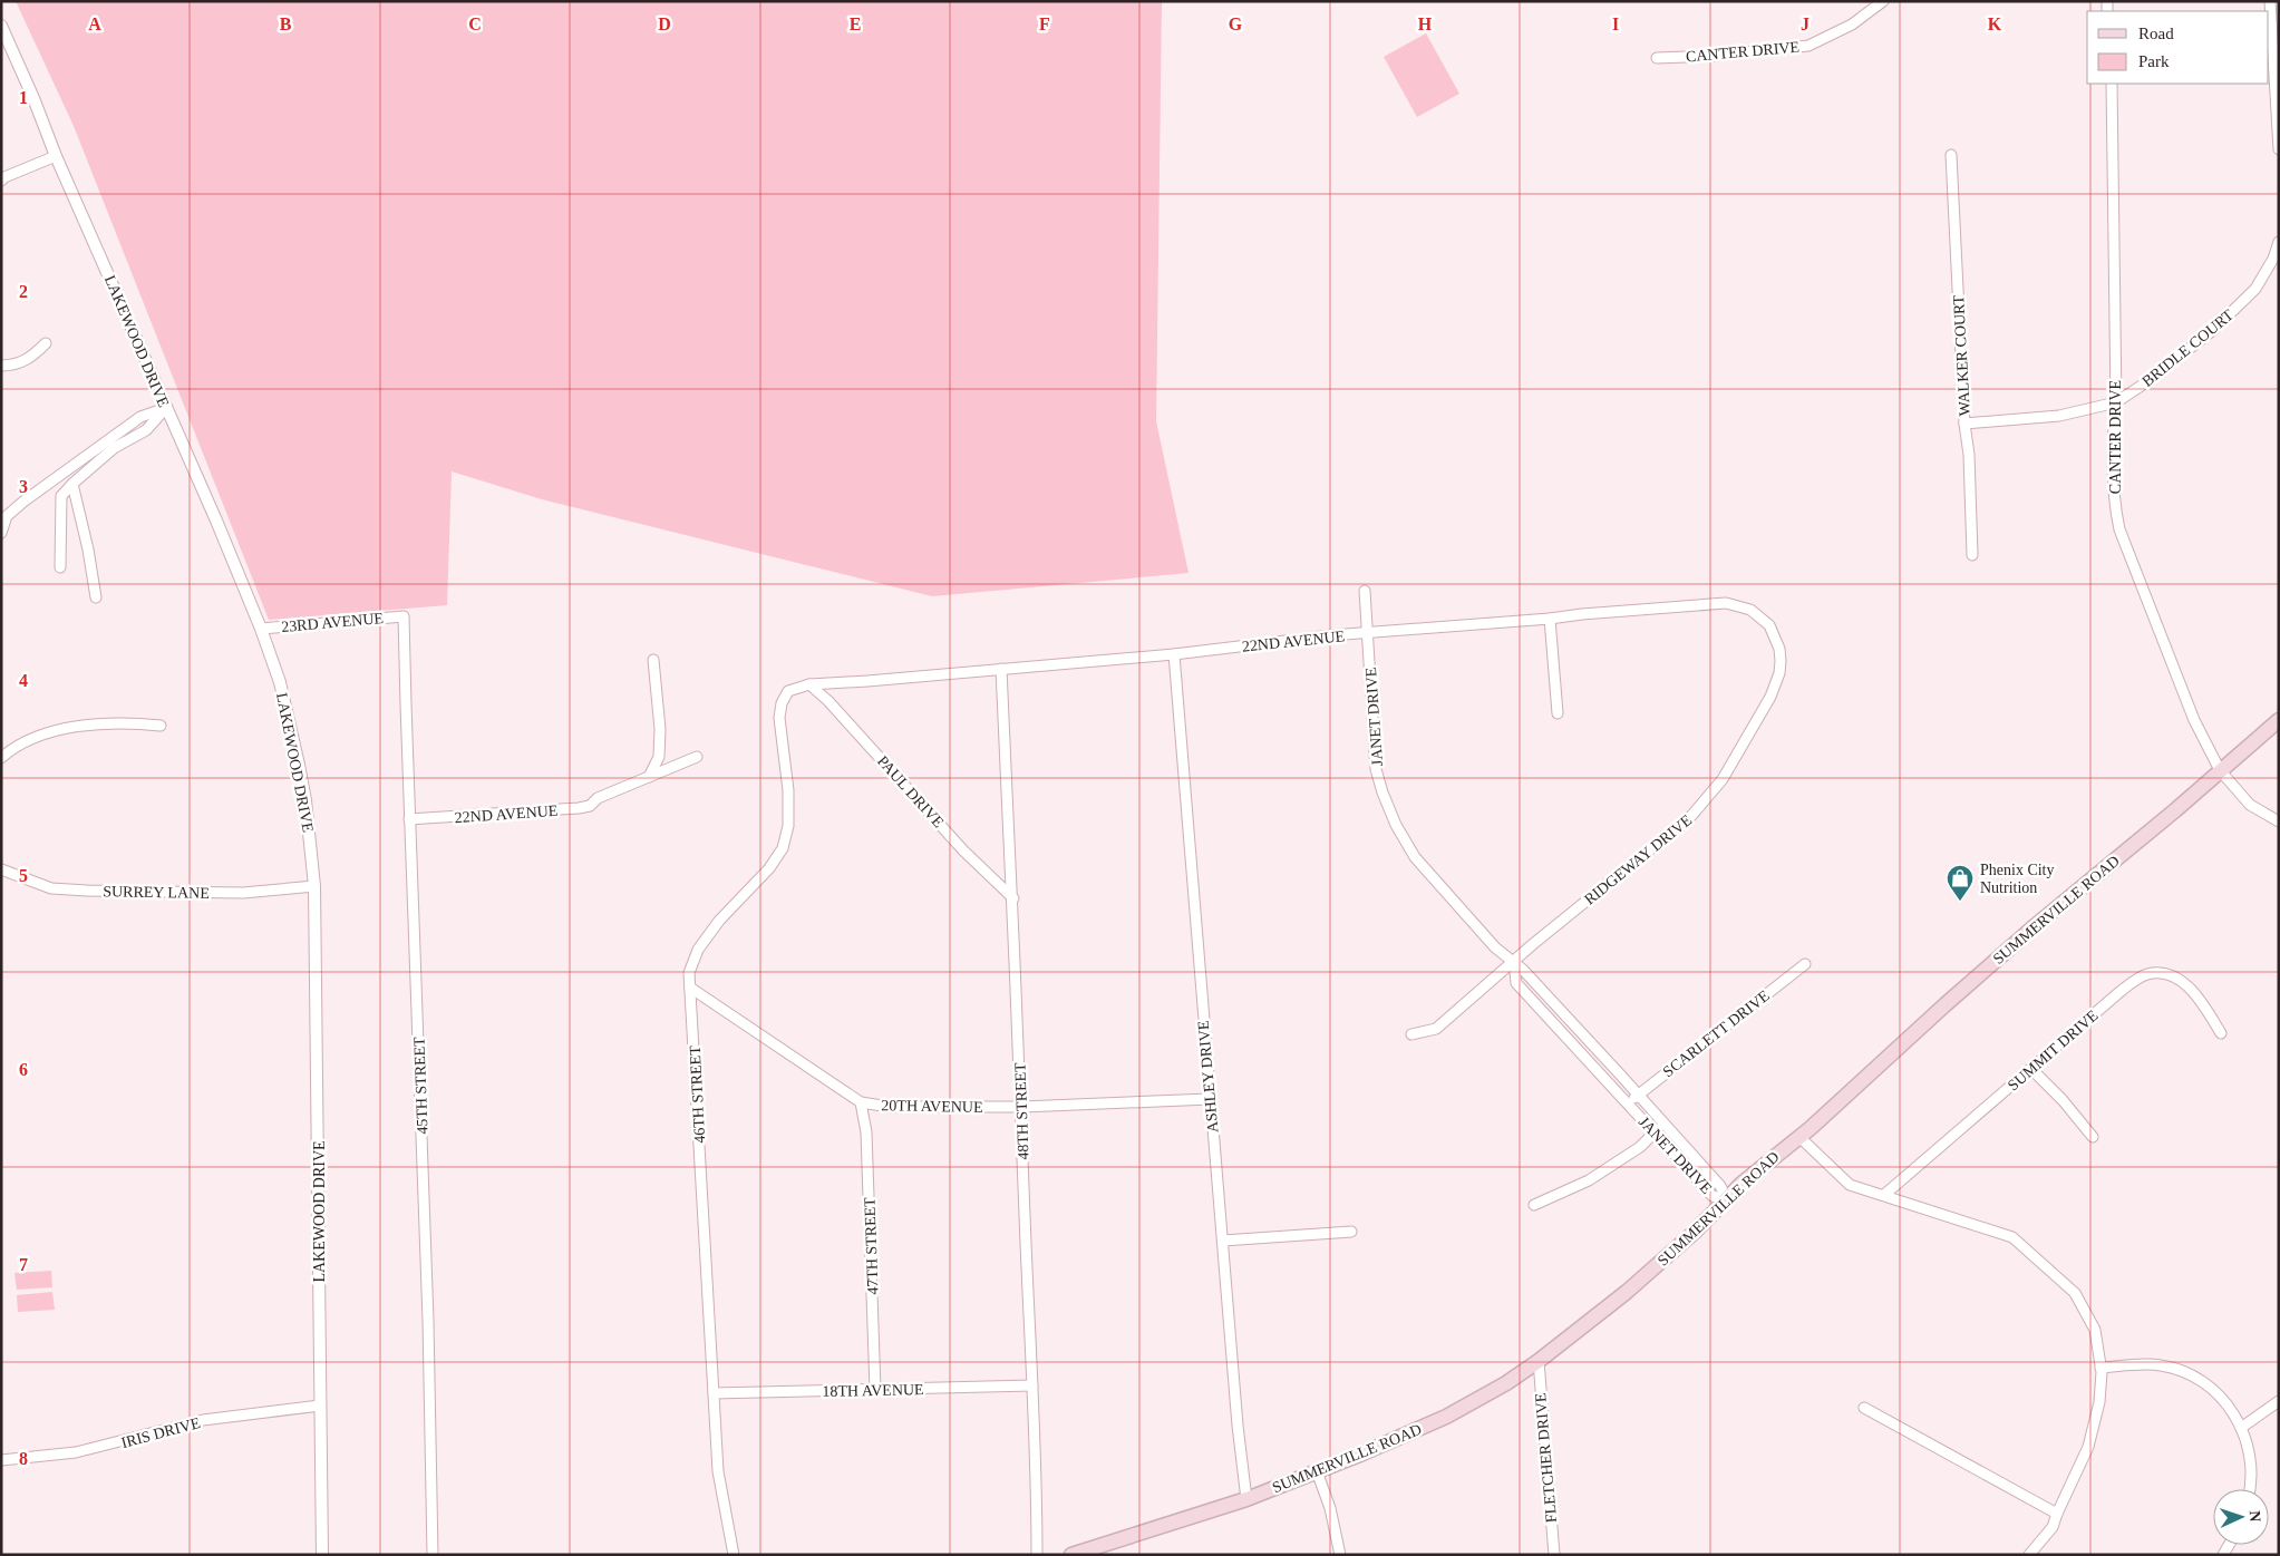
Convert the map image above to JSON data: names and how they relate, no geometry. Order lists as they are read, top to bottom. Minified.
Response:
{"streets":{"main road":["SUMMERVILLE ROAD"],"street":["CANTER DRIVE","LAKEWOOD DRIVE","BRIDLE COURT","WALKER COURT","23RD AVENUE","22ND AVENUE","JANET DRIVE","PAUL DRIVE","RIDGEWAY DRIVE","SURREY LANE","SCARLETT DRIVE","SUMMIT DRIVE","ASHLEY DRIVE","45TH STREET","46TH STREET","20TH AVENUE","48TH STREET","47TH STREET","18TH AVENUE","IRIS DRIVE","FLETCHER DRIVE"]},"crossings":[["CANTER DRIVE","BRIDLE COURT"],["CANTER DRIVE","SUMMERVILLE ROAD"],["LAKEWOOD DRIVE","23RD AVENUE"],["LAKEWOOD DRIVE","SURREY LANE"],["LAKEWOOD DRIVE","IRIS DRIVE"],["BRIDLE COURT","WALKER COURT"],["23RD AVENUE","45TH STREET"],["22ND AVENUE","JANET DRIVE"],["22ND AVENUE","PAUL DRIVE"],["22ND AVENUE","RIDGEWAY DRIVE"],["22ND AVENUE","ASHLEY DRIVE"],["22ND AVENUE","45TH STREET"],["22ND AVENUE","46TH STREET"],["22ND AVENUE","48TH STREET"],["JANET DRIVE","RIDGEWAY DRIVE"],["JANET DRIVE","SUMMERVILLE ROAD"],["JANET DRIVE","SCARLETT DRIVE"],["PAUL DRIVE","46TH STREET"],["PAUL DRIVE","48TH STREET"],["SUMMERVILLE ROAD","ASHLEY DRIVE"],["SUMMERVILLE ROAD","FLETCHER DRIVE"],["ASHLEY DRIVE","20TH AVENUE"],["46TH STREET","20TH AVENUE"],["46TH STREET","18TH AVENUE"],["20TH AVENUE","48TH STREET"],["20TH AVENUE","47TH STREET"],["48TH STREET","18TH AVENUE"],["47TH STREET","18TH AVENUE"]],"places":{"shop":["Phenix City Nutrition"]},"legend":["Road","Park"],"north":"right","grid":{"columns":["A","B","C","D","E","F","G","H","I","J","K"],"rows":["1","2","3","4","5","6","7","8"]}}
